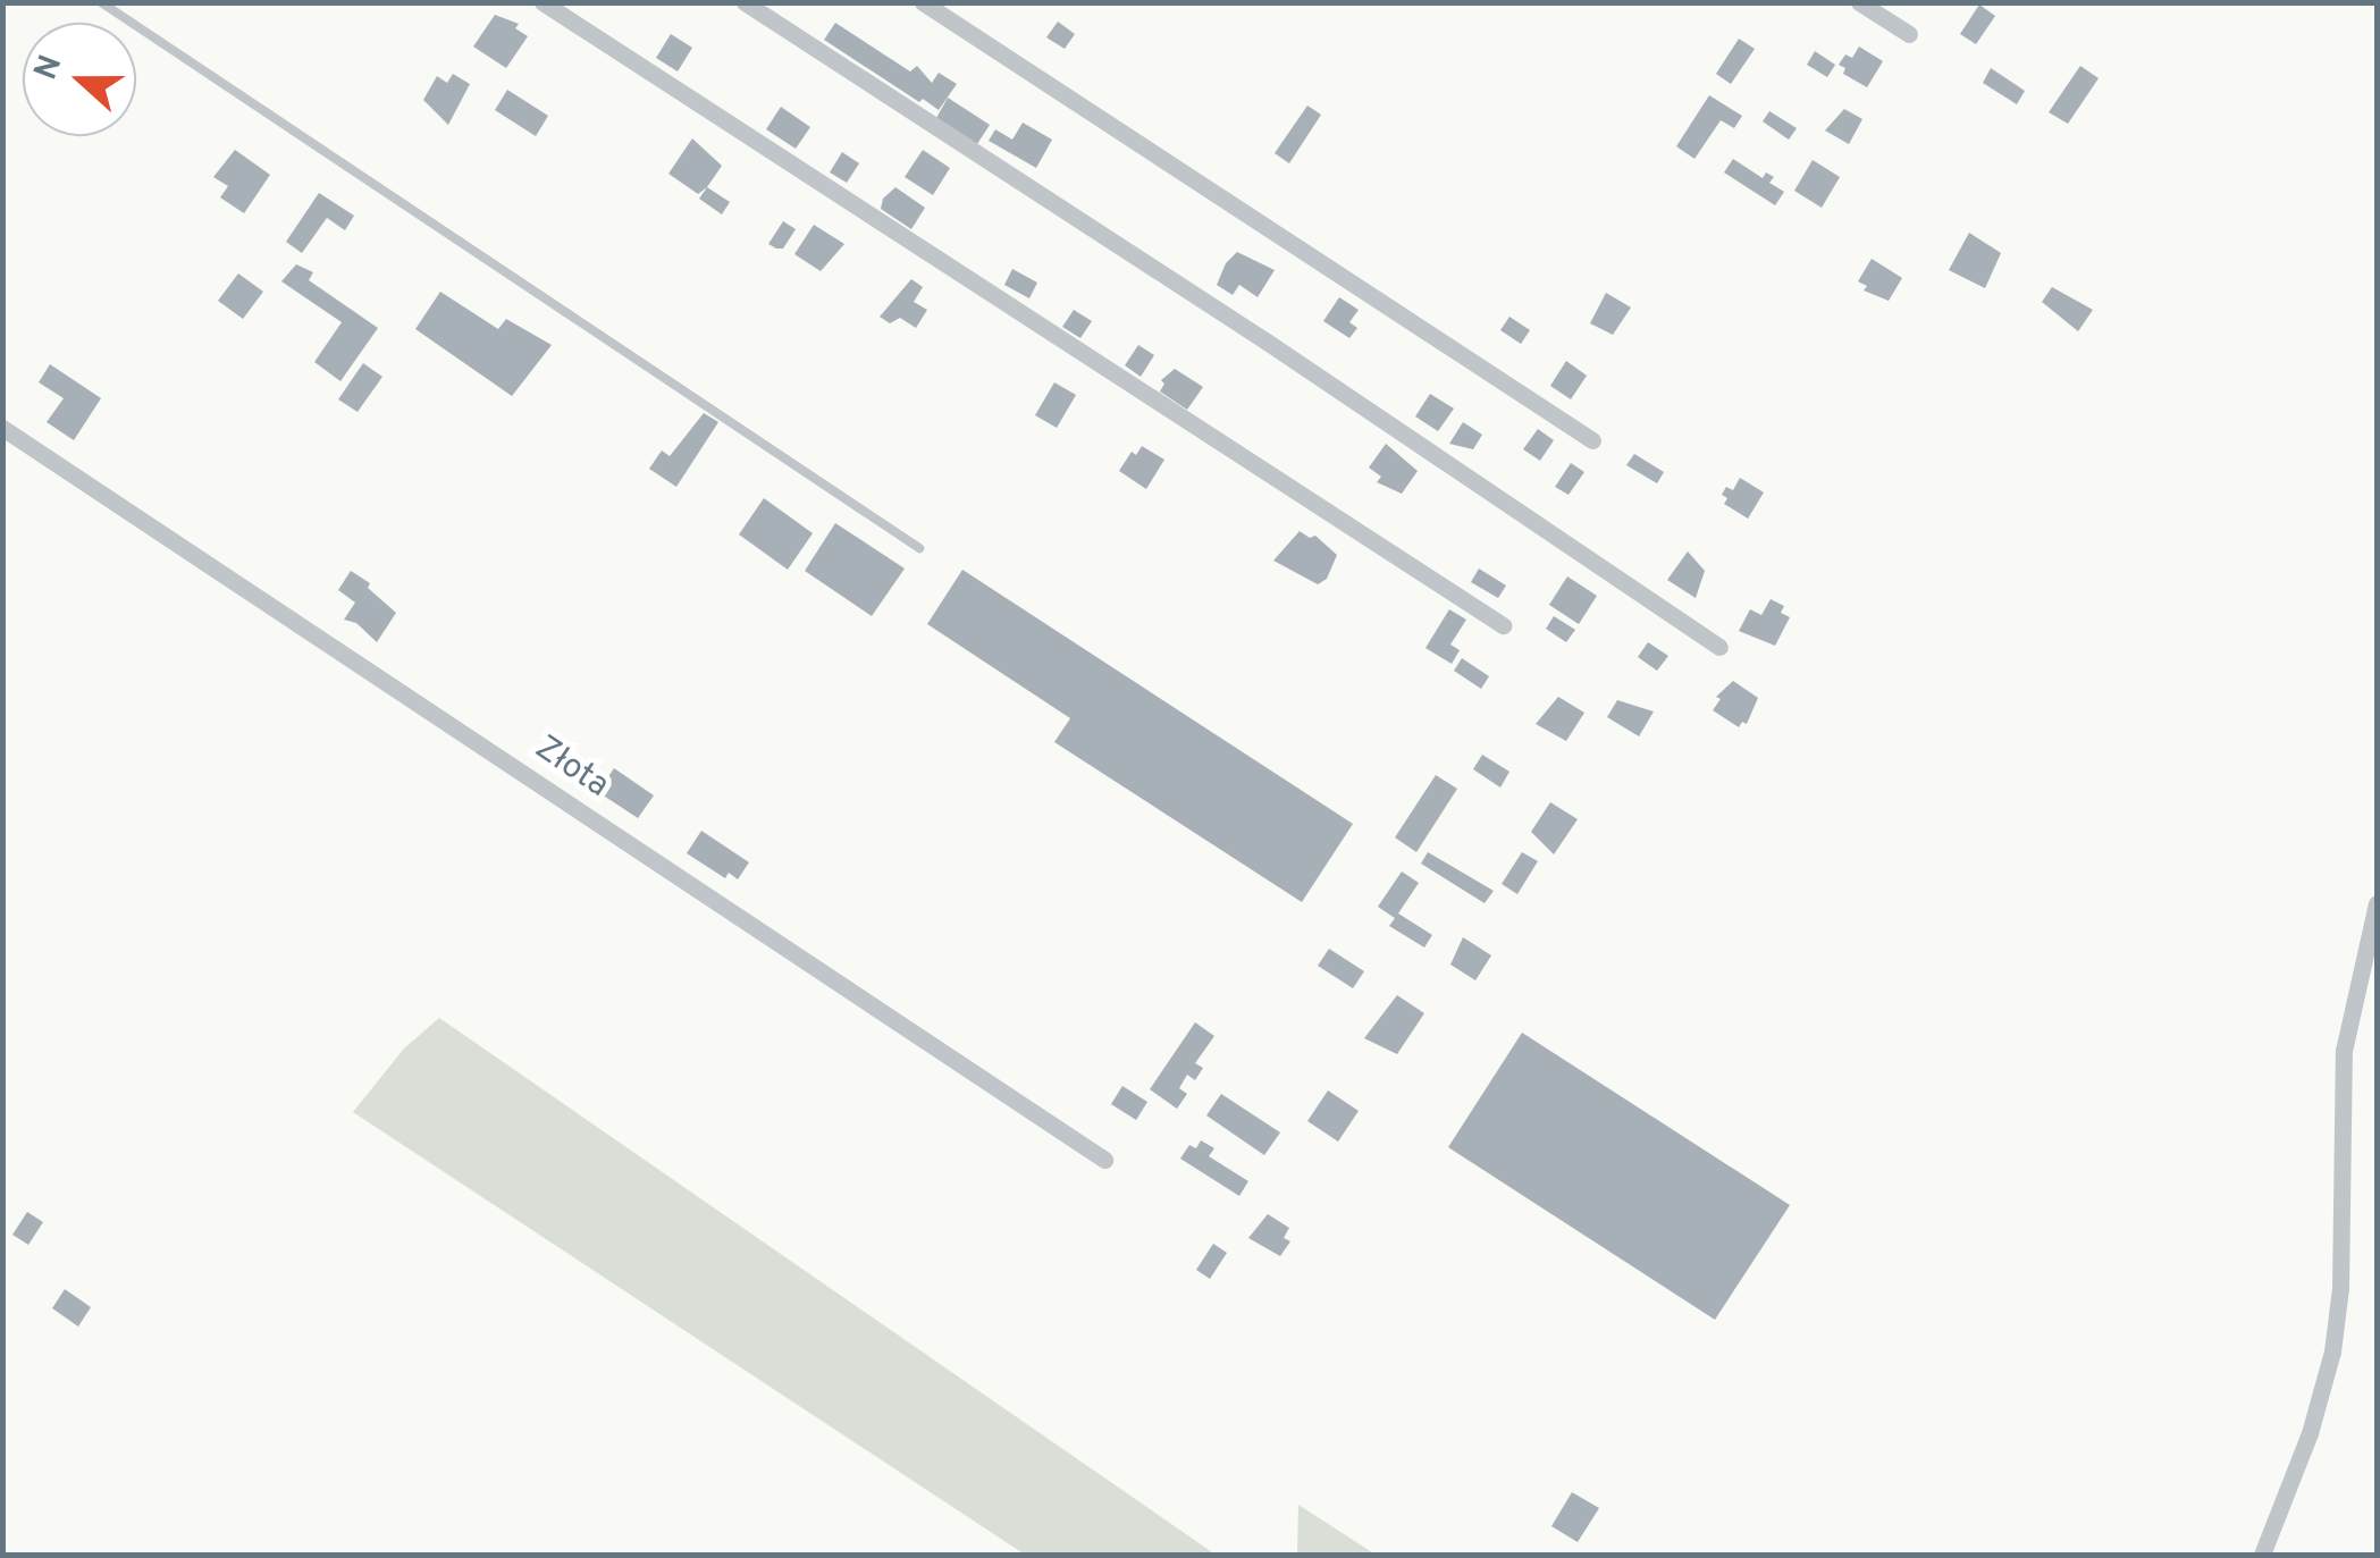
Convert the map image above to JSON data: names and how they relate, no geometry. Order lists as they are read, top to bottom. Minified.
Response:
{"streets":{"street":["Złota"]},"north":"left"}
